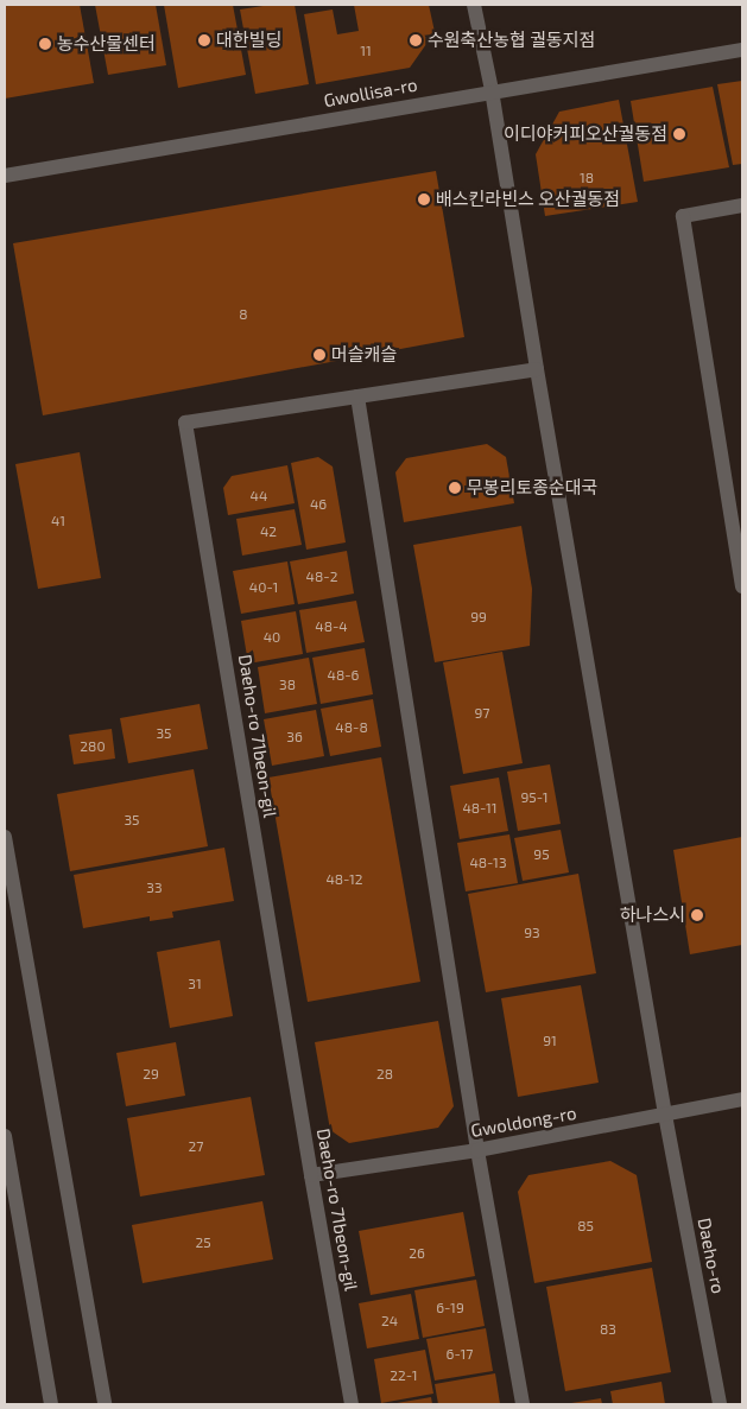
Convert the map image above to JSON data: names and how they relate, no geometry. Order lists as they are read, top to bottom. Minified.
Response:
{"streets":{"street":["Gwollisa-ro","Daeho-ro 71beon-gil","Gwoldong-ro","Daeho-ro"]},"crossings":[["Gwollisa-ro","Daeho-ro"],["Daeho-ro 71beon-gil","Gwoldong-ro"],["Daeho-ro 71beon-gil","Daeho-ro"],["Gwoldong-ro","Daeho-ro"]],"places":["대한빌딩","수원축산농협 궐동지점","농수산물센터","이디야커피오산궐동점","배스킨라빈스 오산궐동점","머슬캐슬","무봉리토종순대국","하나스시"],"house_numbers":["11","18","8","44","46","41","42","48-2","40-1","99","48-4","40","48-6","38","97","48-8","35","36","280","95-1","48-11","35","95","48-13","48-12","33","93","31","91","29","28","27","85","25","26","6-19","24","83","6-17","22-1"]}
